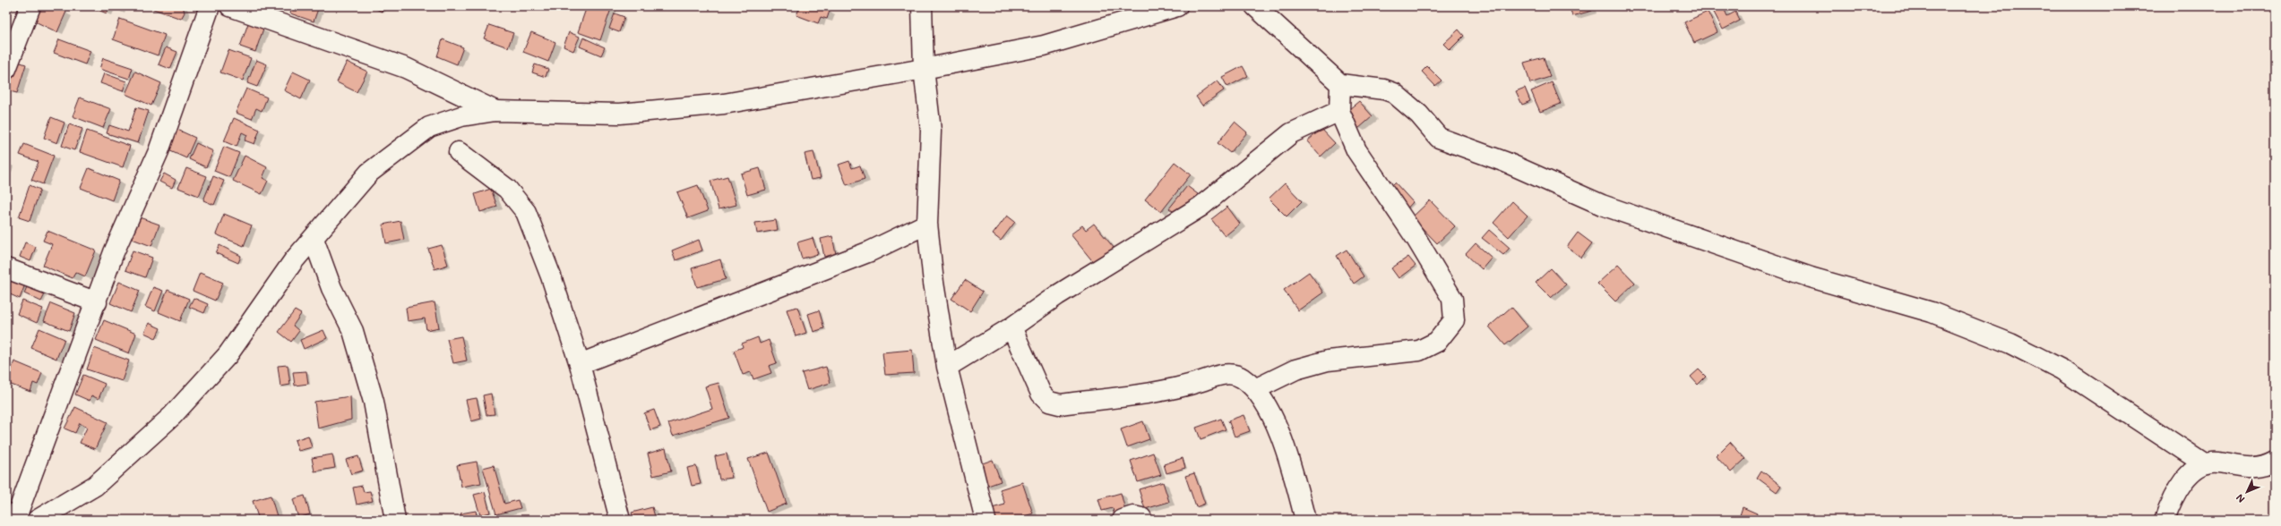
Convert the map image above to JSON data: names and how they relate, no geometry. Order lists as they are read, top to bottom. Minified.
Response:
{"north":"bottom left"}
